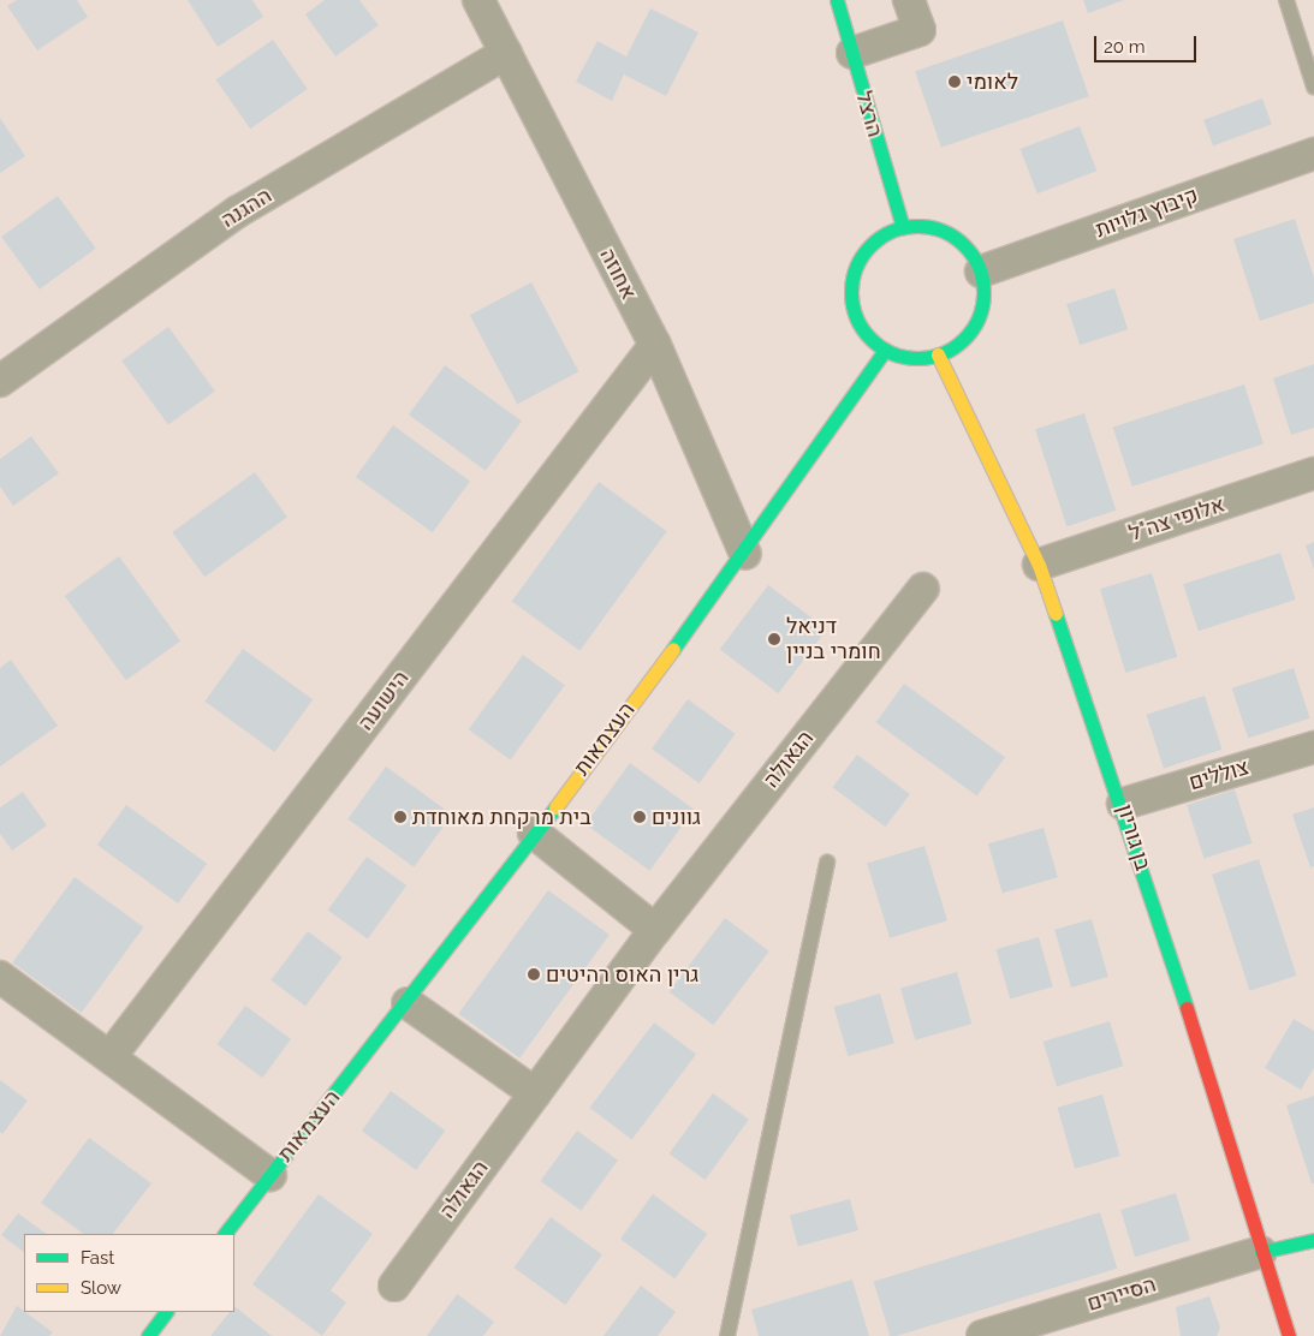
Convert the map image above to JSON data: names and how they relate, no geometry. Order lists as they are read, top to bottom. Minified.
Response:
{"streets":{"street":["הרצל","ההגנה","קיבוץ גלויות","אחוזה","אלופי צה\"ל","הישועה","העצמאות","הגאולה","צוללים","בן גוריון","הסיירים"]},"crossings":[["הרצל","קיבוץ גלויות"],["הרצל","העצמאות"],["הרצל","בן גוריון"],["ההגנה","אחוזה"],["קיבוץ גלויות","העצמאות"],["קיבוץ גלויות","בן גוריון"],["אחוזה","הישועה"],["אחוזה","העצמאות"],["אלופי צה\"ל","בן גוריון"],["העצמאות","בן גוריון"],["צוללים","בן גוריון"],["בן גוריון","הסיירים"]],"places":["לאומי","דניאל חומרי בניין","בית מרקחת מאוחדת","גוונים","גרין האוס רהיטים"],"legend":["Fast","Slow"],"scale_bar":"20 m"}
